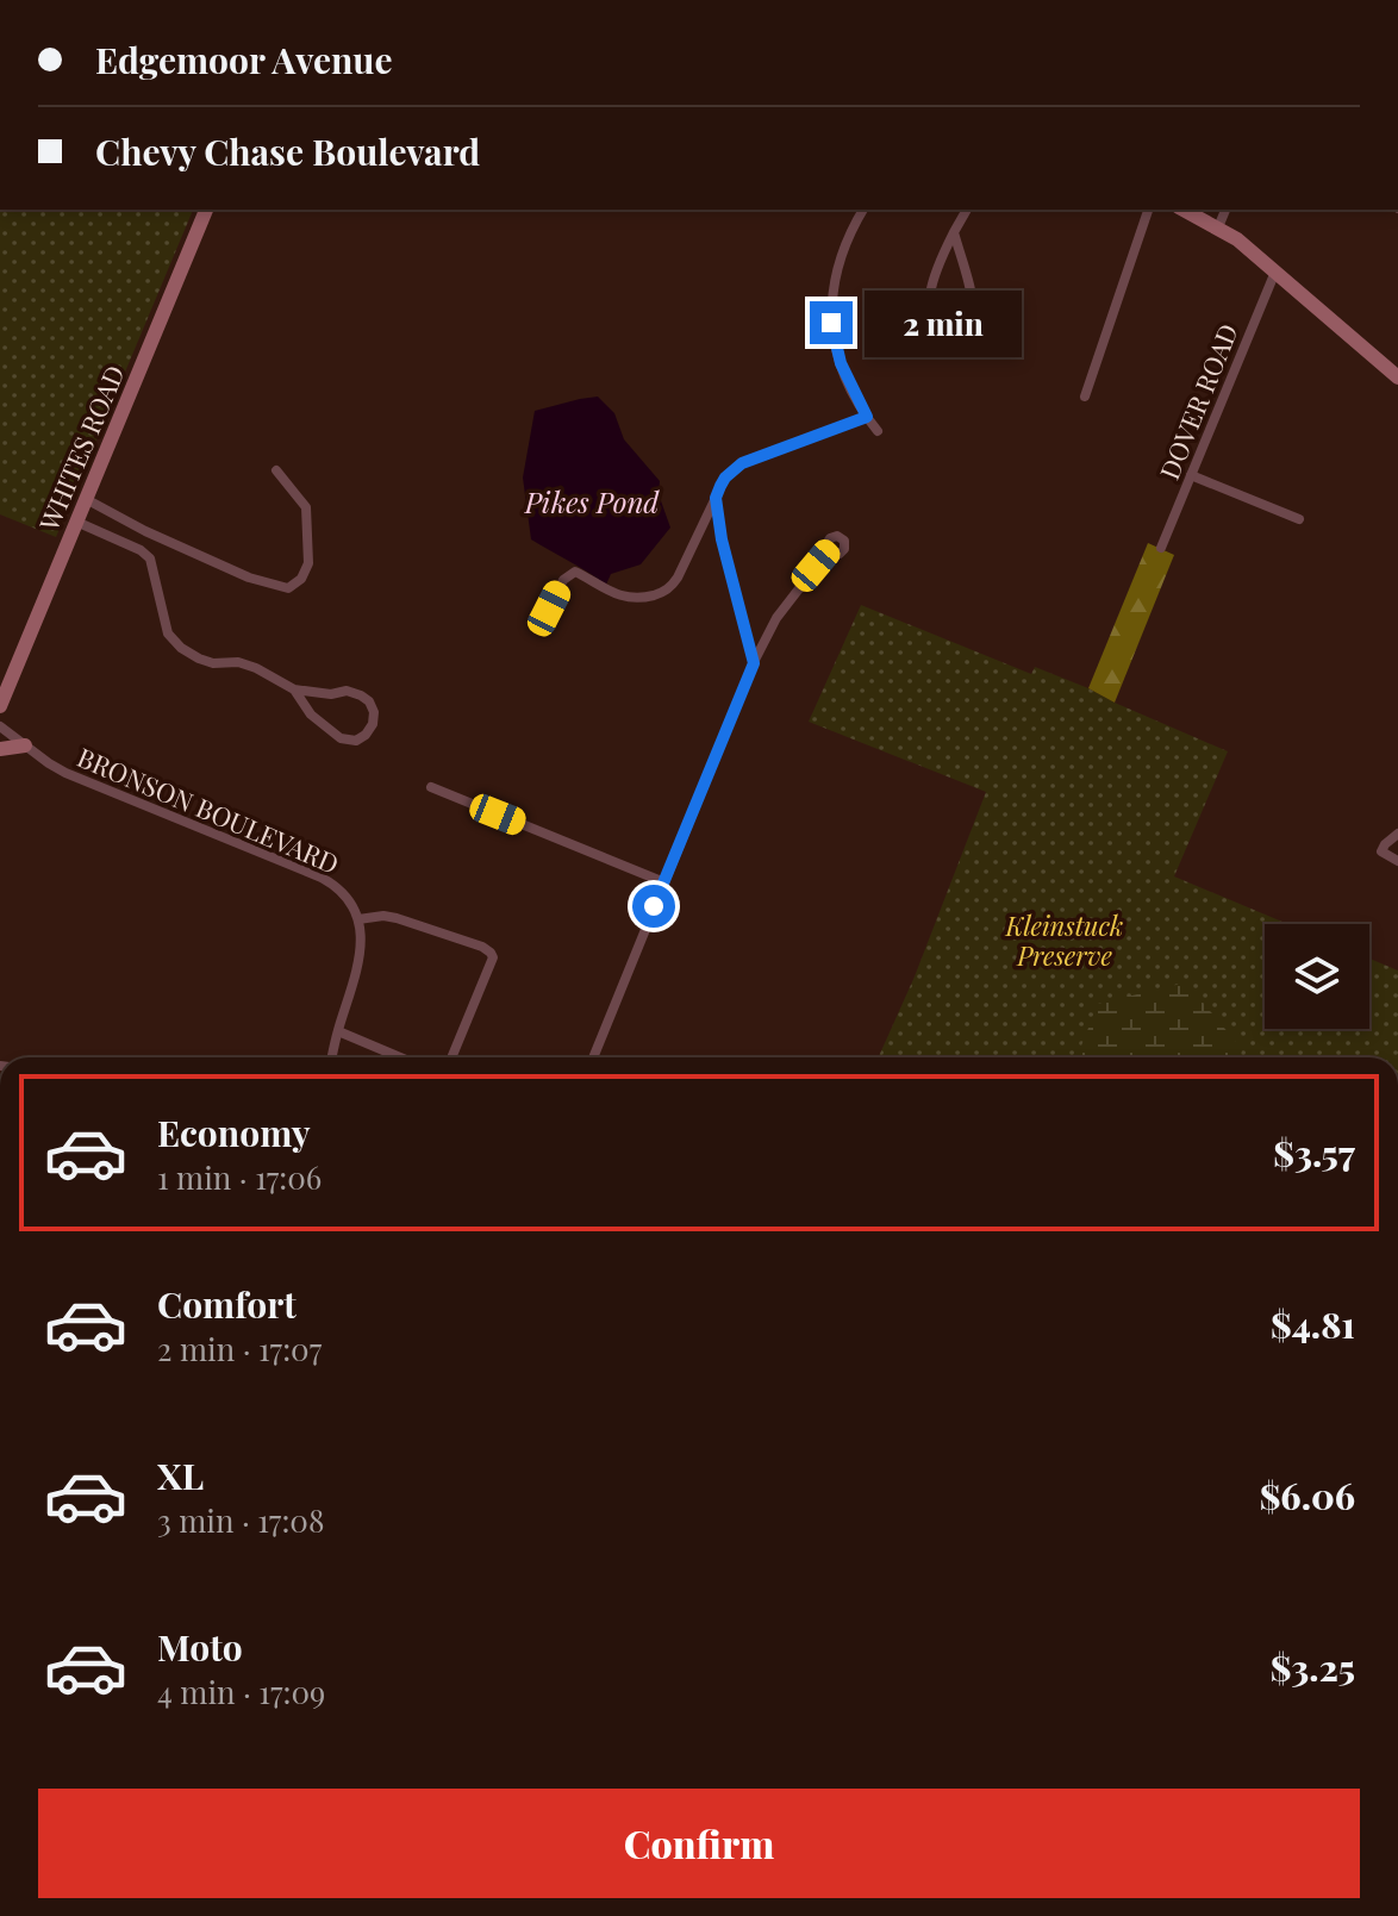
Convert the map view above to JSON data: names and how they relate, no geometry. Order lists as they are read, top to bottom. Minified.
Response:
{"streets":{"street":["DOVER ROAD","WHITES ROAD","BRONSON BOULEVARD"]},"water":["Pikes Pond"],"parks":["Kleinstuck Preserve"],"page":{"banner":["Edgemoor Avenue","Chevy Chase Boulevard"],"bubble":"2 min","list":[{"name":"Economy","note":"1 min · 17:06","value":"$3.57"},{"name":"Comfort","note":"2 min · 17:07","value":"$4.81"},{"name":"XL","note":"3 min · 17:08","value":"$6.06"},{"name":"Moto","note":"4 min · 17:09","value":"$3.25"}],"buttons":"Confirm"}}
